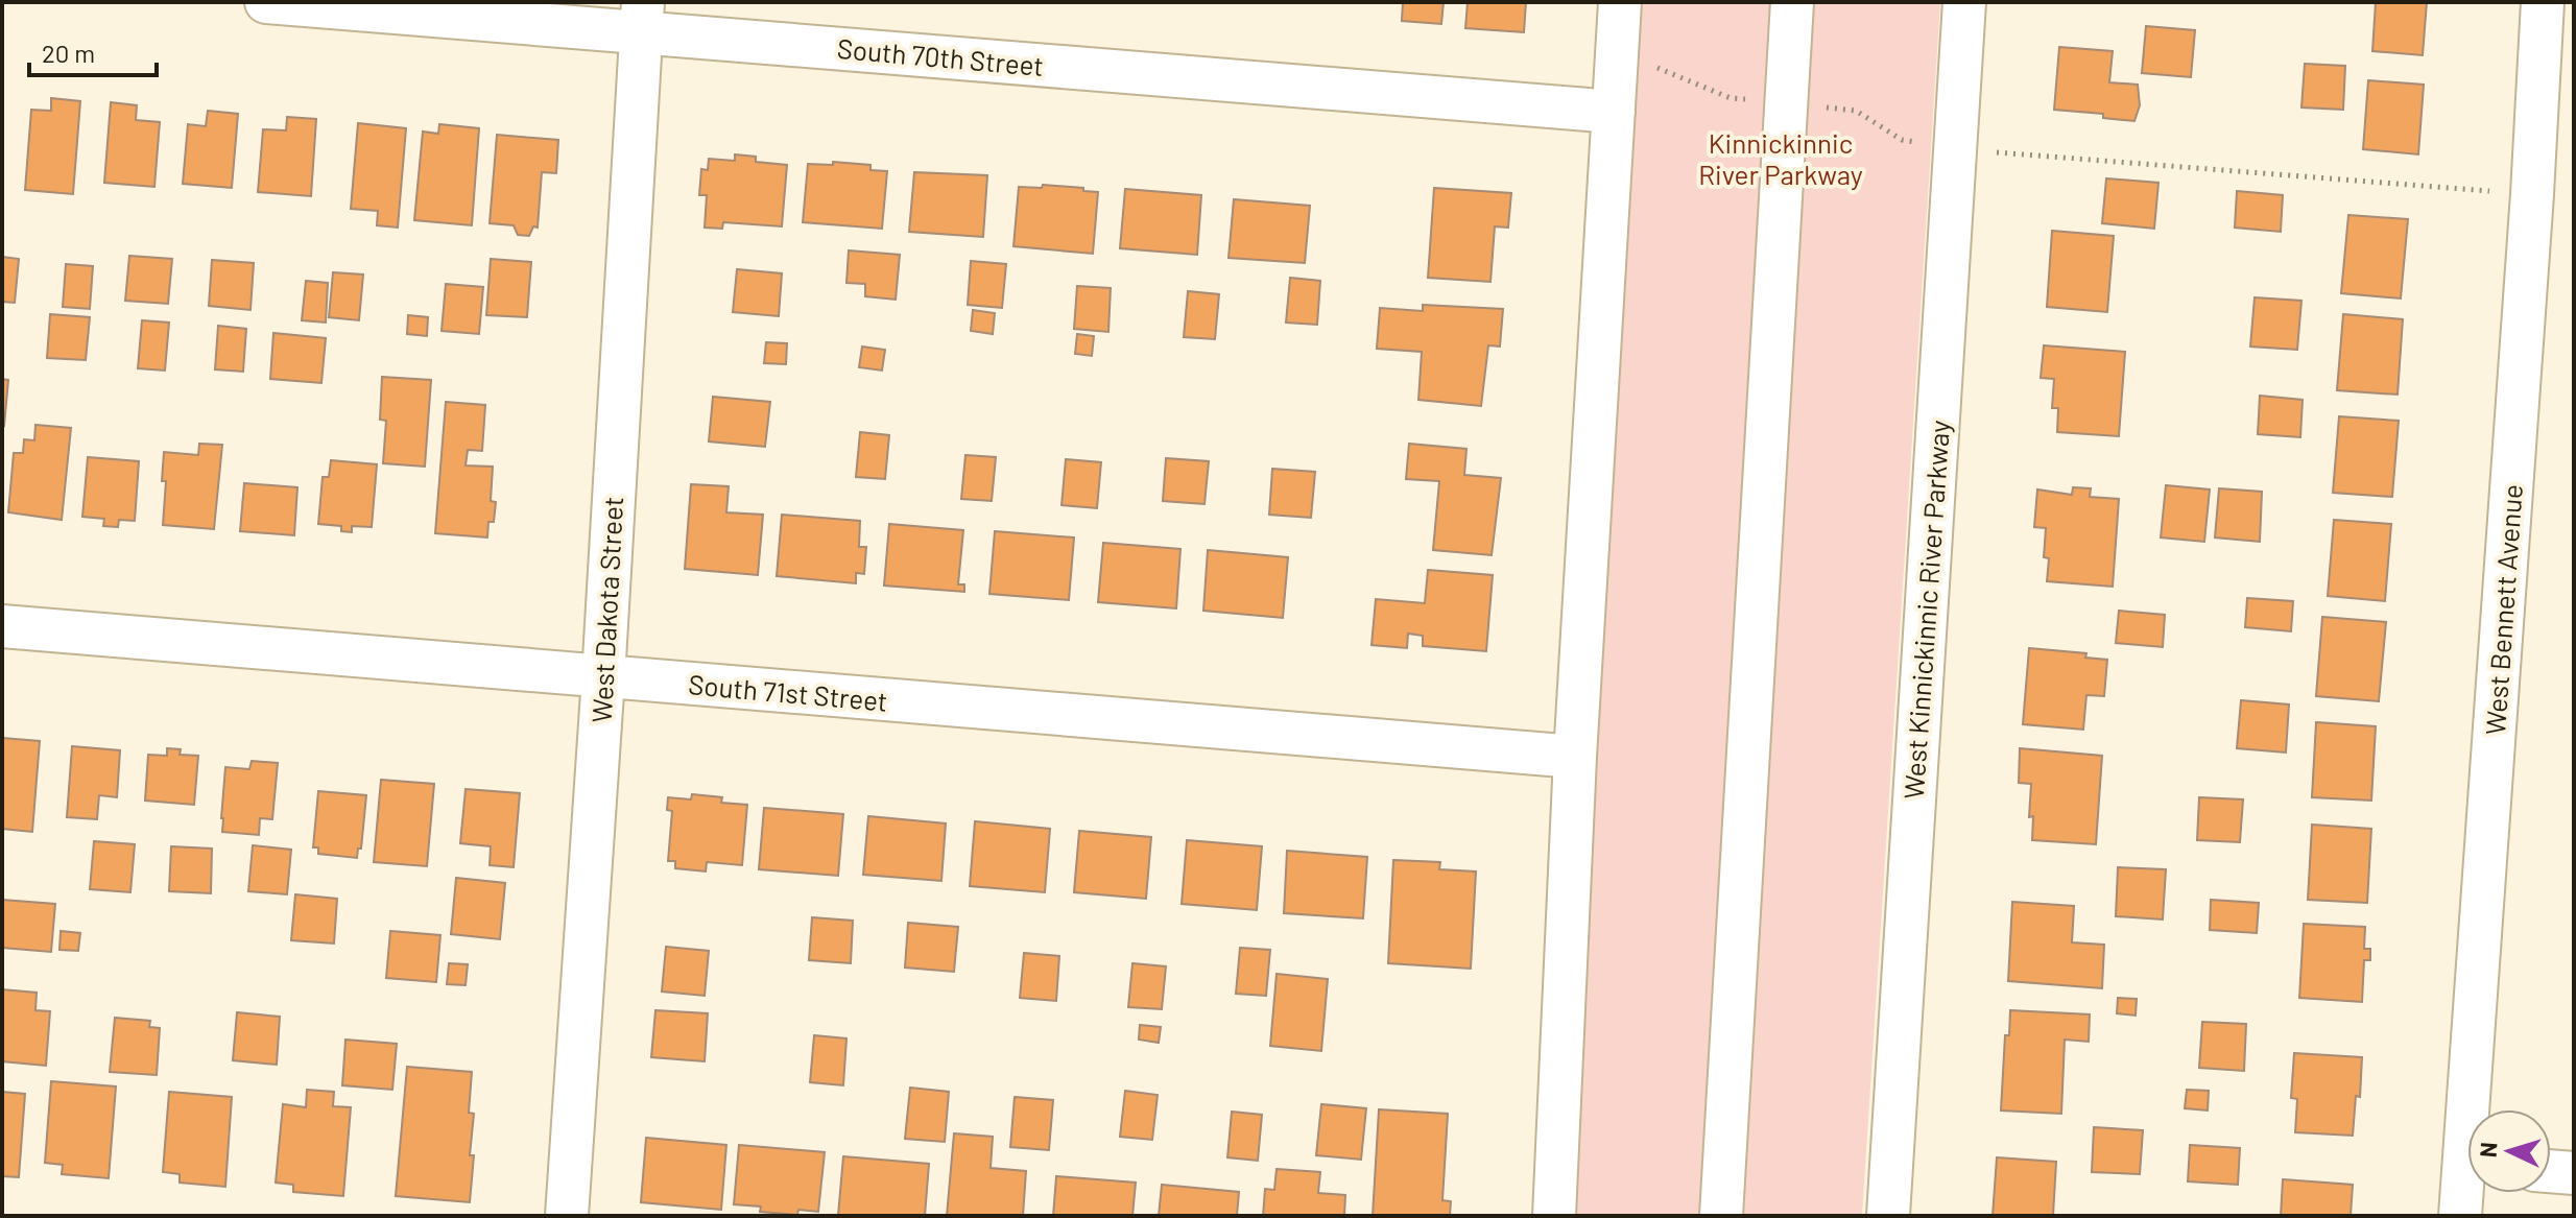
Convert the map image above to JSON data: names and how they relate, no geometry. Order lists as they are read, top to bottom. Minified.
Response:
{"streets":{"street":["South 70th Street","West Dakota Street","West Kinnickinnic River Parkway","West Bennett Avenue","South 71st Street"]},"crossings":[["South 70th Street","West Dakota Street"],["West Dakota Street","South 71st Street"]],"parks":["Kinnickinnic River Parkway"],"scale_bar":"20 m","north":"left"}
